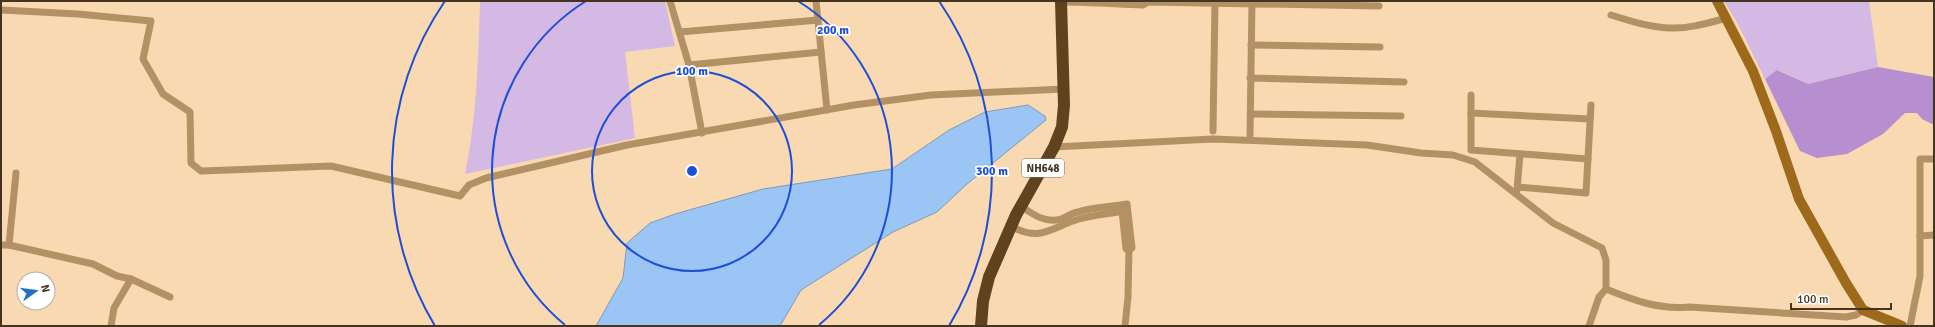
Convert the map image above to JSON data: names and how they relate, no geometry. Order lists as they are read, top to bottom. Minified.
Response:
{"streets":{"highway":["NH648"]},"scale_bar":"100 m","north":"right","rings":["200 m","100 m","300 m"]}
